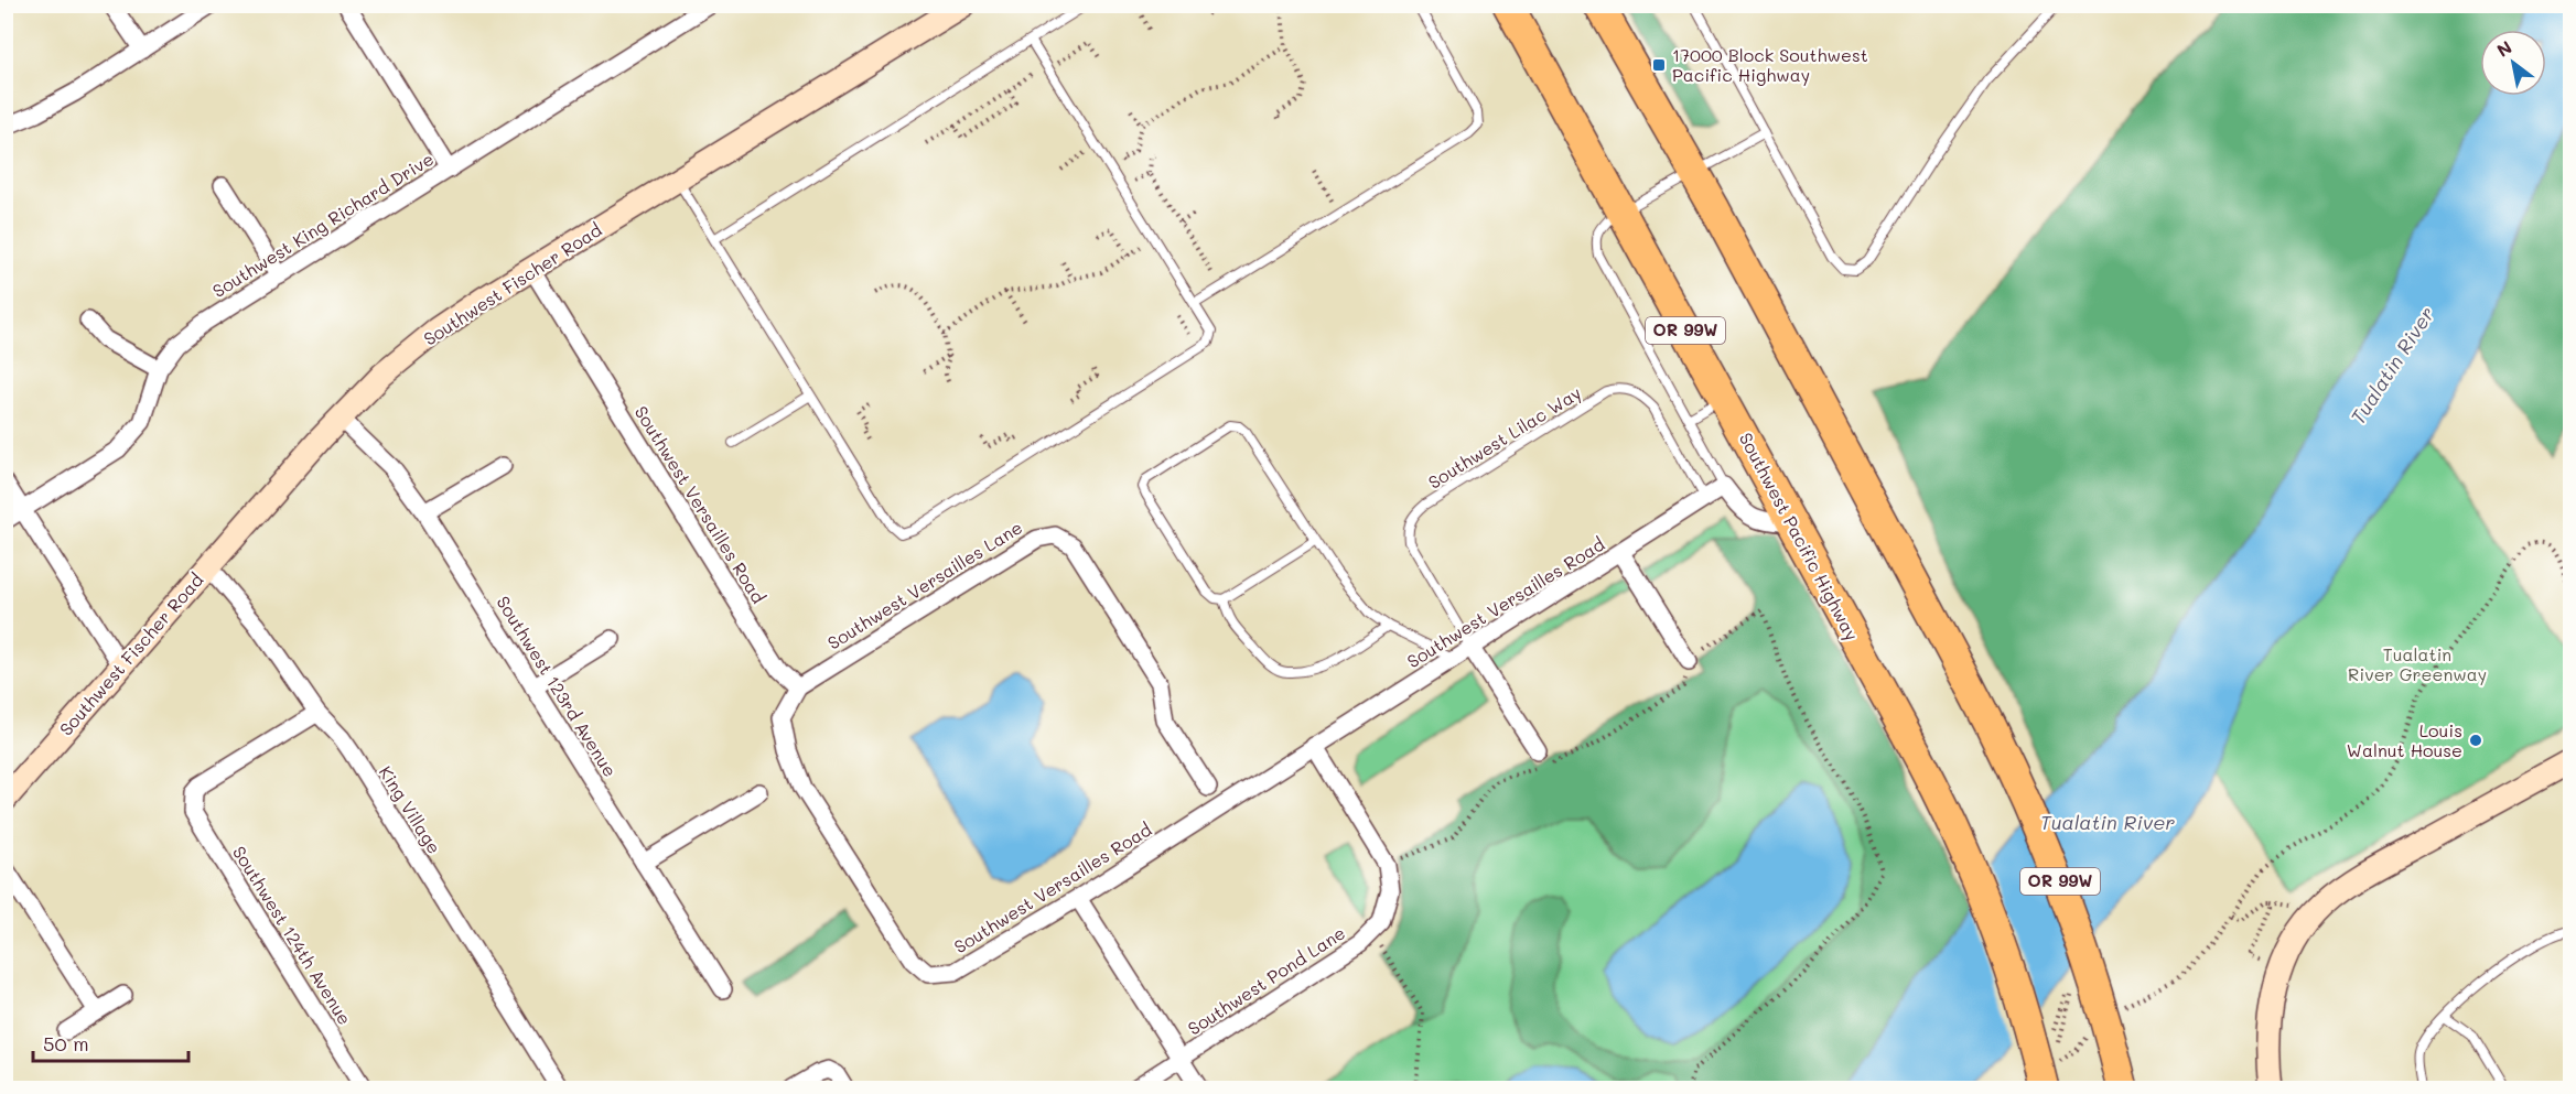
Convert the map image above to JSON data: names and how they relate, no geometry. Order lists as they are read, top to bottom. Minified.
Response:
{"streets":{"highway":["OR 99W","Southwest Pacific Highway"],"street":["Southwest King Richard Drive","Southwest Fischer Road","Southwest Versailles Road","Southwest Versailles Lane","Southwest 123rd Avenue","King Village","Southwest 124th Avenue","Southwest Pond Lane"],"lane":["Southwest Lilac Way"]},"crossings":[["Southwest Fischer Road","Southwest Versailles Road"],["Southwest Fischer Road","Southwest 123rd Avenue"],["Southwest Fischer Road","King Village"],["Southwest Lilac Way","Southwest Versailles Road"],["Southwest Versailles Road","Southwest Versailles Lane"],["Southwest Versailles Road","Southwest Pond Lane"],["King Village","Southwest 124th Avenue"]],"water":["Tualatin River"],"parks":["Tualatin River Greenway"],"places":{"transit":["17000 Block Southwest Pacific Highway"],"other":["Louis Walnut House"]},"scale_bar":"50 m","north":"top left"}
